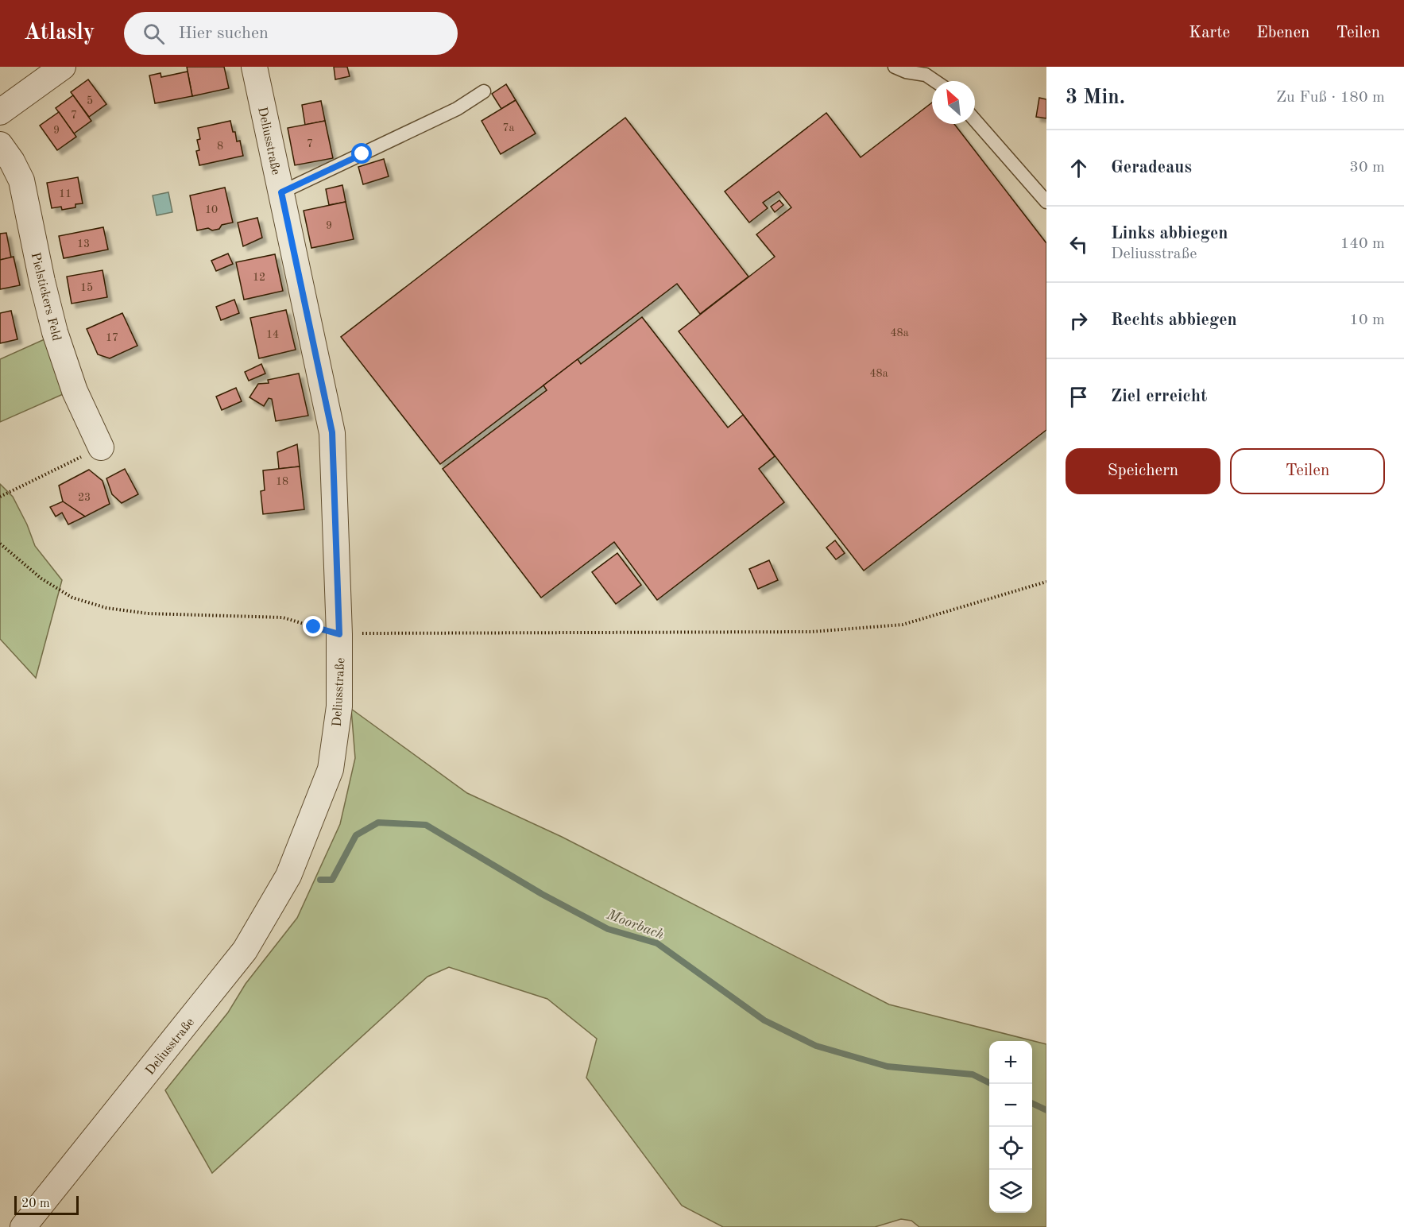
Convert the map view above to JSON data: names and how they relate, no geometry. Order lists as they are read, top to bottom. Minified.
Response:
{"streets":{"street":["Deliusstraße","Pielstickers Feld"]},"water":["Moorbach"],"house_numbers":["5","7","7a","9","7","8","11","10","9","13","12","15","48a","14","17","48a","18","23"],"scale_bar":"20 m","north":"top left","page":{"header":"Atlasly","search":"Hier suchen","nav":["Karte","Ebenen","Teilen"],"heading":["3 Min.","Zu Fuß · 180 m"],"list":[["Geradeaus","30 m"],["Links abbiegen","Deliusstraße","140 m"],["Rechts abbiegen","10 m"],"Ziel erreicht"],"buttons":["Speichern","Teilen"],"map_buttons":["+","−"],"scale":"20 m"}}
